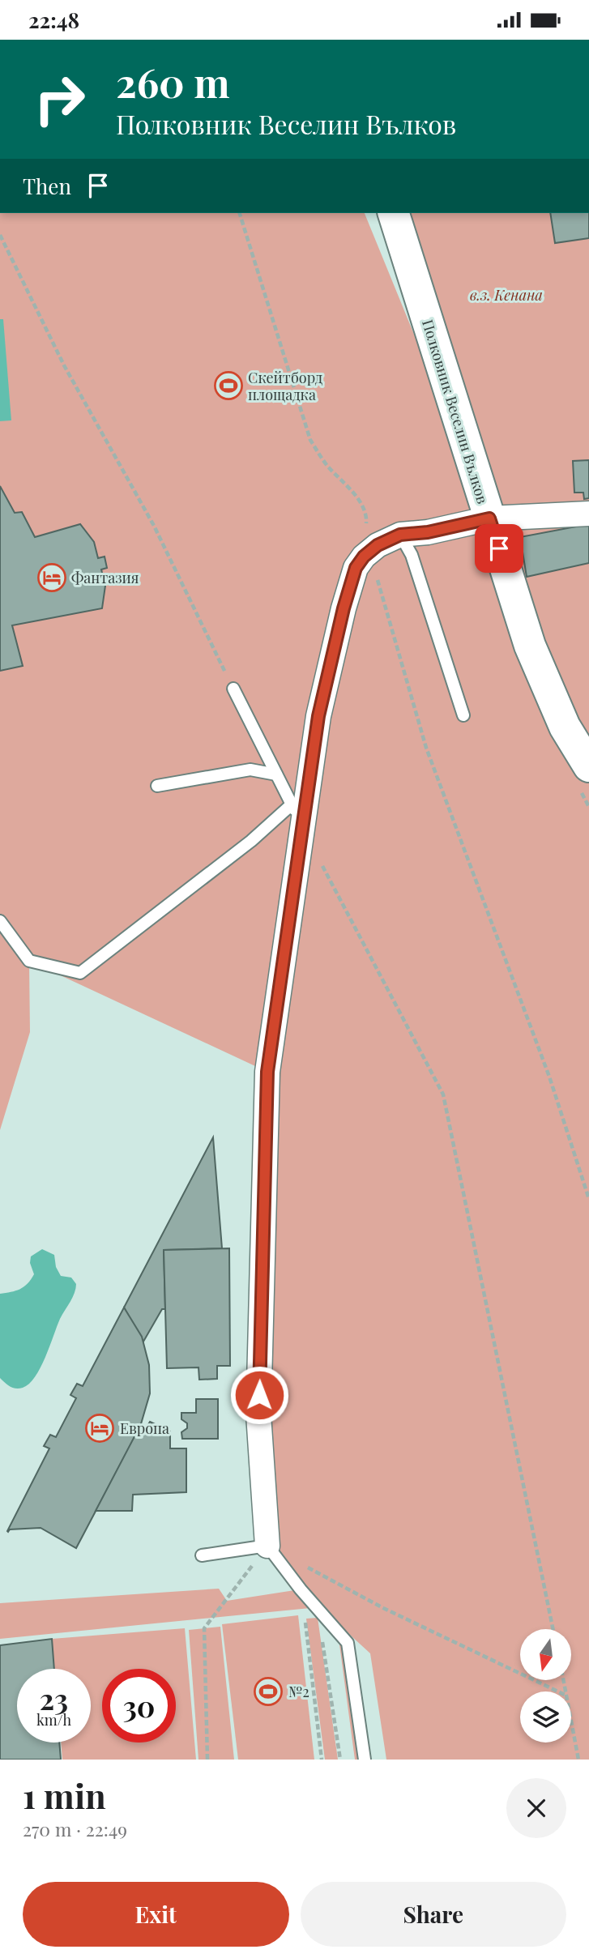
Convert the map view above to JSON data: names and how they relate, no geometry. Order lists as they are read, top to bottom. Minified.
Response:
{"streets":{"main road":["Полковник Веселин Вълков"]},"parks":["в.з. Кенана"],"places":{"sports":["Скейтборд площадка","№2"],"hotel":["Фантазия","Европа"]},"north":"bottom","page":{"status":"22:48","turn":["260 m","Полковник Веселин Вълков"],"then":"Then","speed":"23 km/h","limit":"30","heading":["1 min","270 m · 22:49"],"buttons":["Exit","Share"]}}
